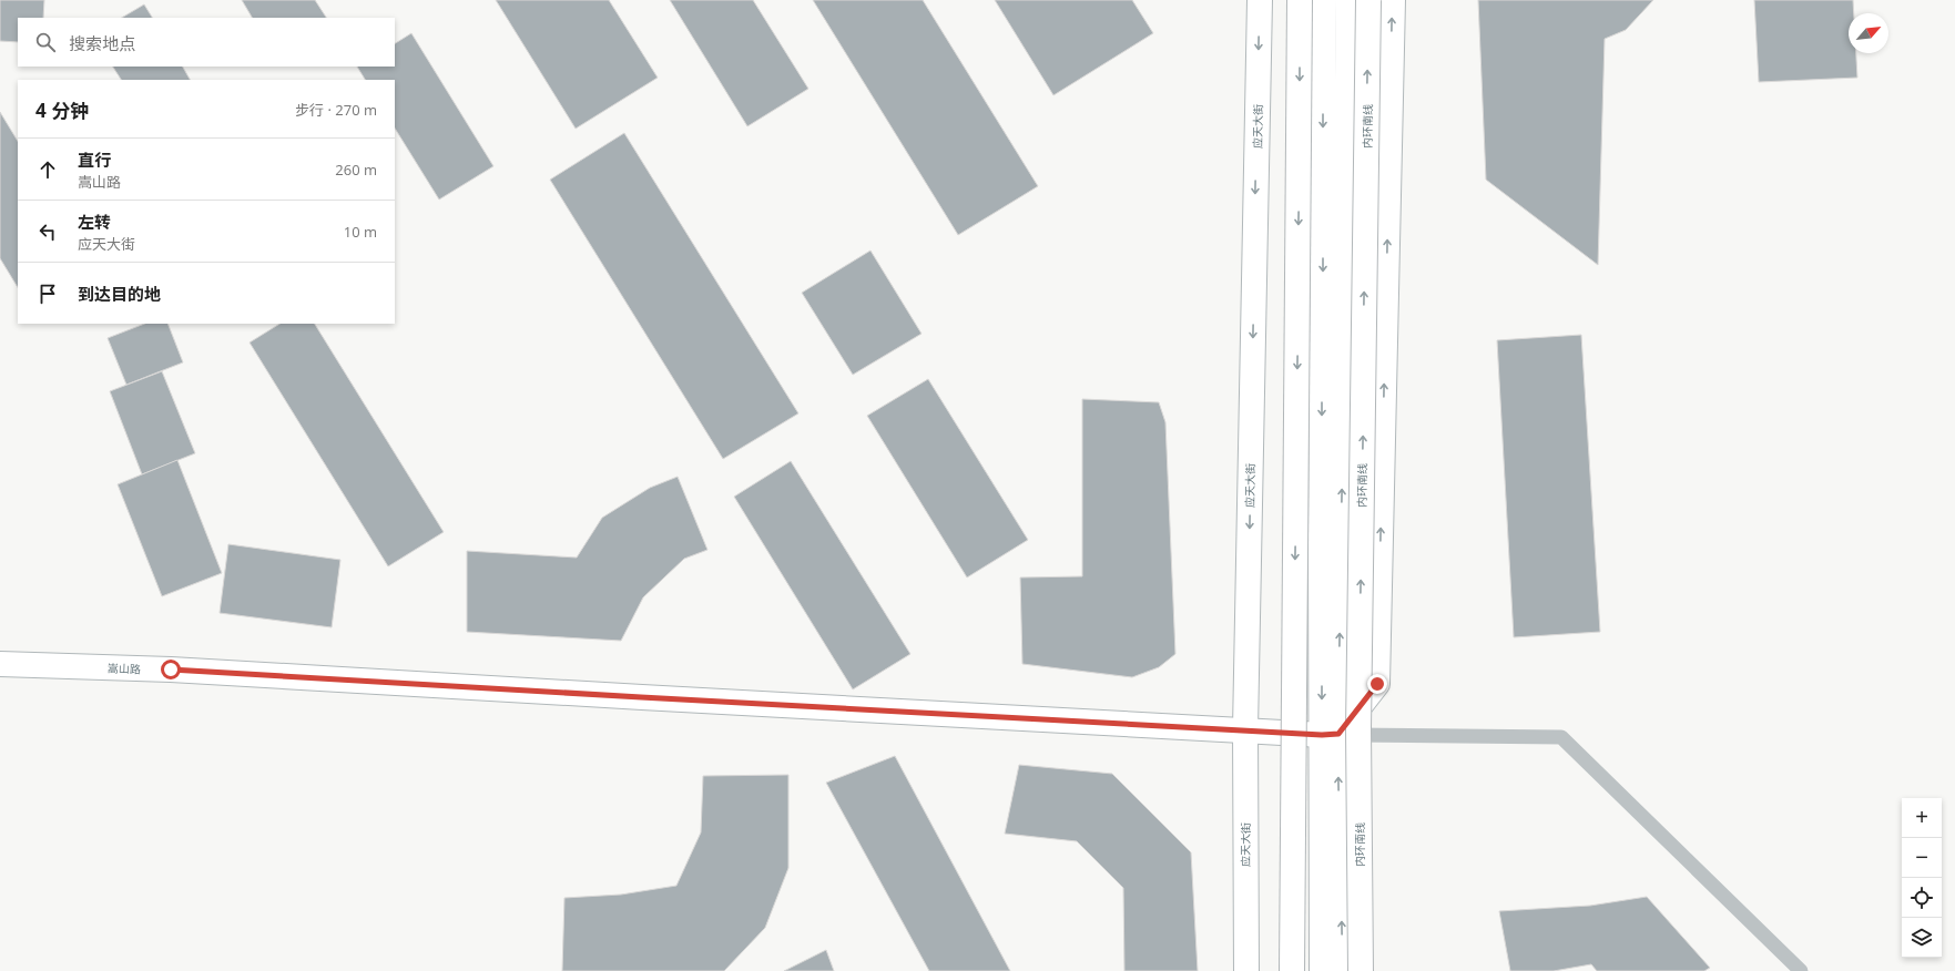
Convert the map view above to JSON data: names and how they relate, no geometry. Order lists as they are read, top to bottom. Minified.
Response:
{"streets":{"main road":["应天大街","内环南线","嵩山路"]},"crossings":[["应天大街","嵩山路"]],"north":"top right","page":{"search":"搜索地点","heading":["4 分钟","步行 · 270 m"],"list":[["直行","嵩山路","260 m"],["左转","应天大街","10 m"],"到达目的地"],"map_buttons":["+","−"]}}
